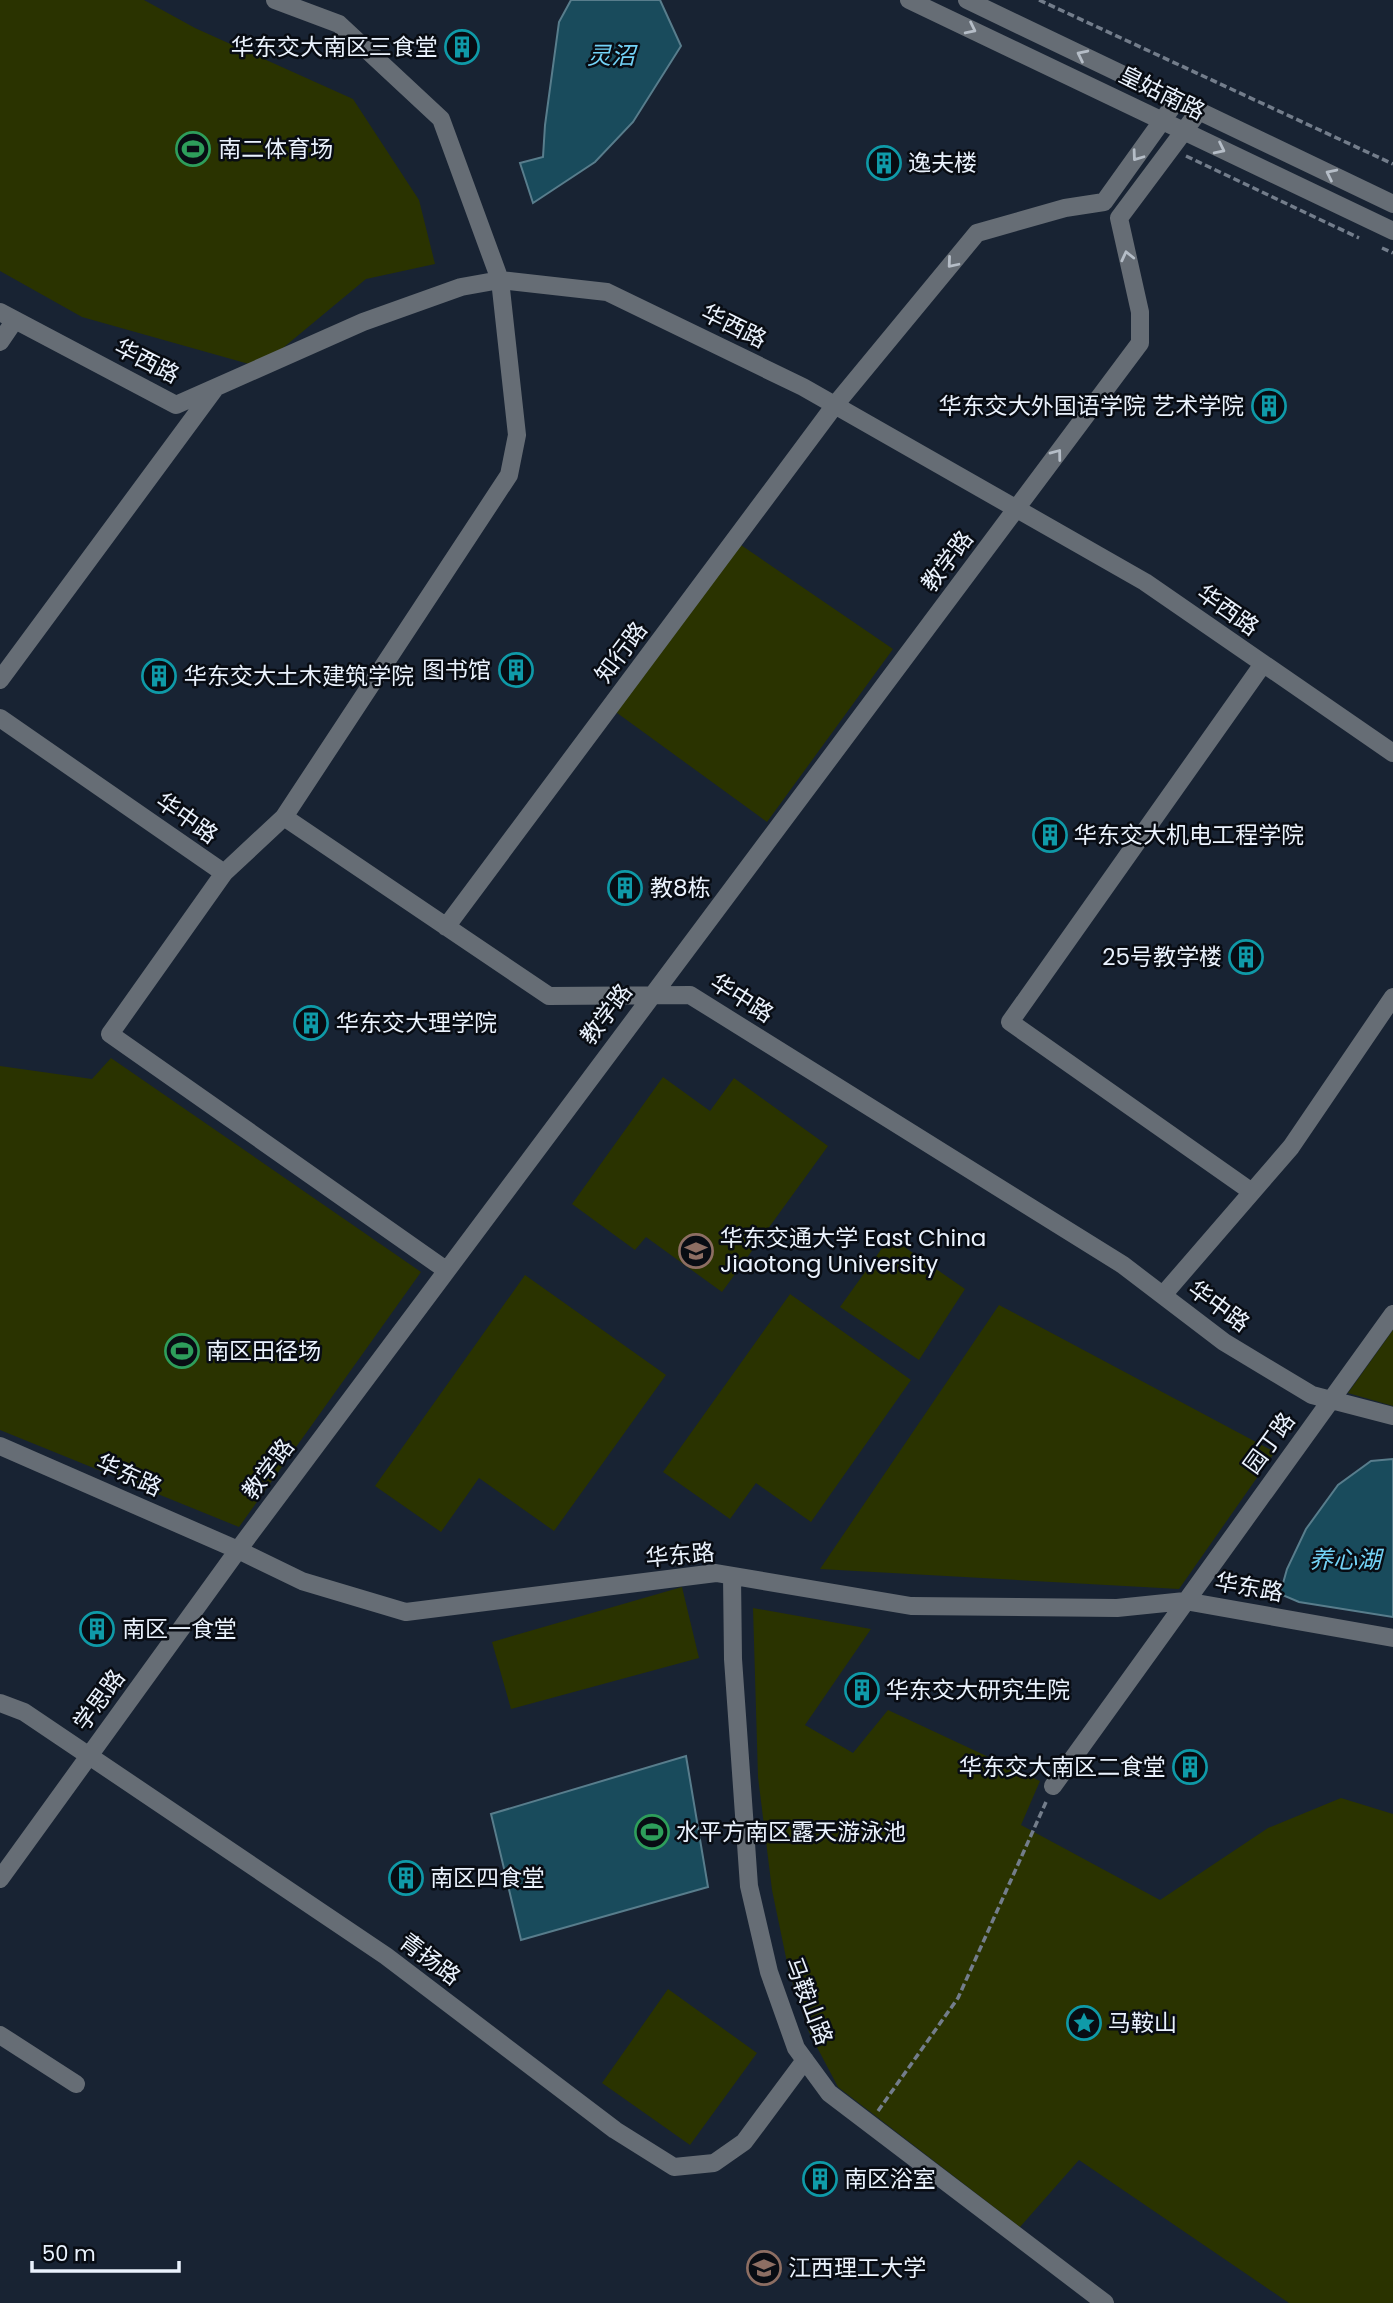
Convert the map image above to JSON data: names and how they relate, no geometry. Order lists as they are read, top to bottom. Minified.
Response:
{"streets":{"street":["皇姑南路","华西路","教学路","知行路","华中路","园丁路","华东路","学思路","青扬路","马鞍山路"]},"crossings":[["皇姑南路","教学路"],["皇姑南路","知行路"],["华西路","教学路"],["华西路","知行路"],["教学路","华中路"],["教学路","华东路"],["教学路","学思路"],["知行路","华中路"],["华中路","园丁路"],["园丁路","华东路"],["华东路","学思路"],["华东路","马鞍山路"],["学思路","青扬路"],["青扬路","马鞍山路"]],"one_way":["知行路"],"water":["灵沼","养心湖"],"places":{"building":["华东交大南区三食堂","逸夫楼","华东交大外国语学院 艺术学院","图书馆","华东交大土木建筑学院","华东交大机电工程学院","教8栋","25号教学楼","华东交大理学院","南区一食堂","华东交大研究生院","华东交大南区二食堂","南区四食堂","南区浴室"],"sports":["南二体育场","南区田径场","水平方南区露天游泳池"],"school or university":["华东交通大学 East China Jiaotong University","江西理工大学"],"place":["马鞍山"]},"scale_bar":"50 m"}
